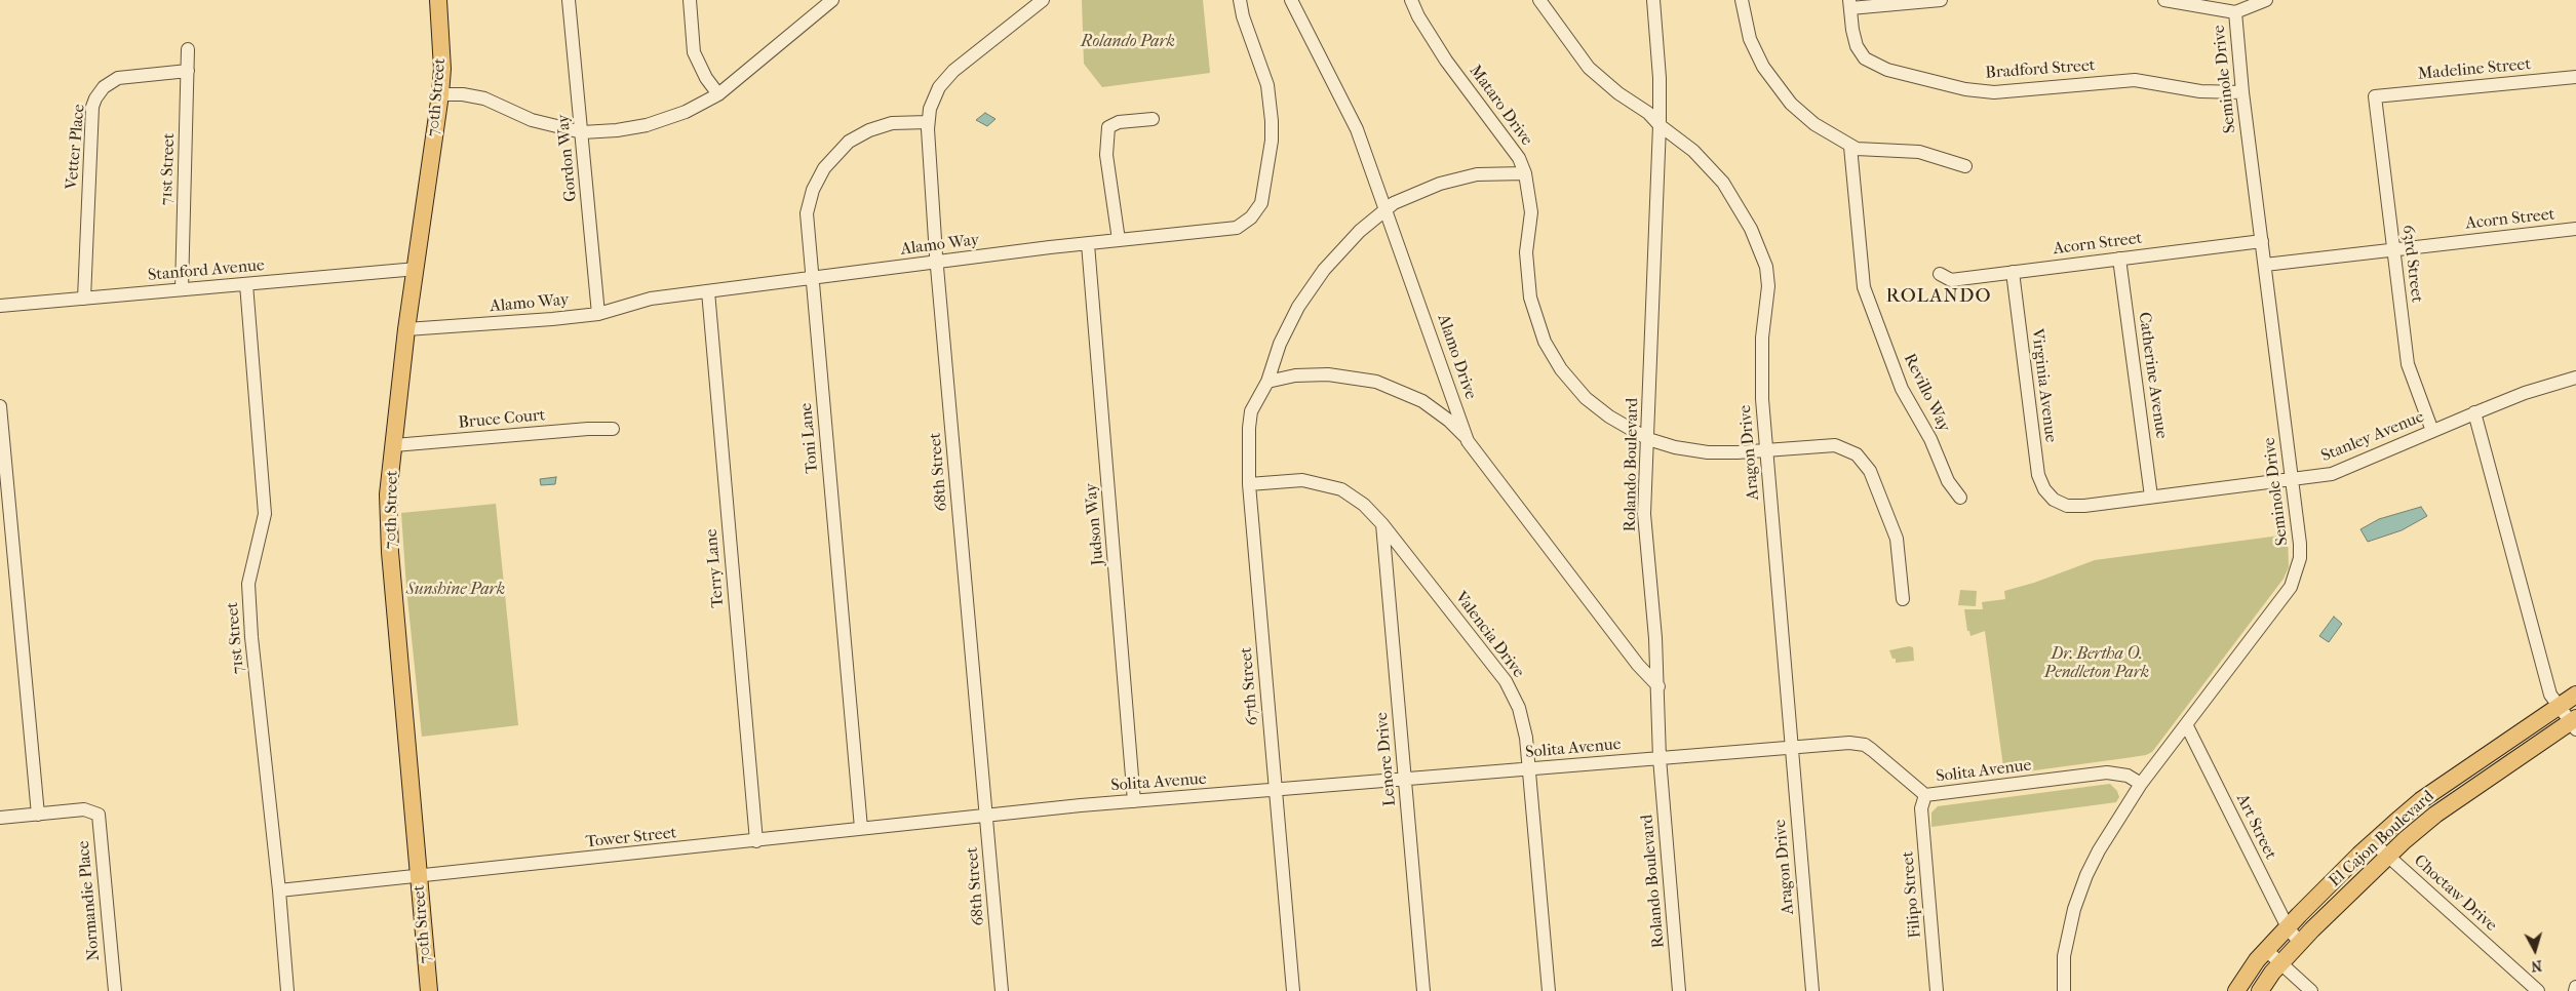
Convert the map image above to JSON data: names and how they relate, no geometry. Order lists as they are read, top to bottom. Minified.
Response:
{"streets":{"main road":["70th Street","El Cajon Boulevard"],"street":["Bradford Street","Madeline Street","Seminole Drive","Mataro Drive","Vetter Place","Gordon Way","71st Street","Acorn Street","Alamo Way","63rd Street","Stanford Avenue","Alamo Drive","Catherine Avenue","Virginia Avenue","Revillo Way","Bruce Court","Stanley Avenue","Toni Lane","Aragon Drive","Rolando Boulevard","68th Street","Judson Way","Terry Lane","Valencia Drive","67th Street","Solita Avenue","Lenore Drive","Art Street","Tower Street","Choctaw Drive","Filipo Street","Normandie Place"]},"crossings":[["Bradford Street","Seminole Drive"],["Madeline Street","63rd Street"],["Seminole Drive","Acorn Street"],["Seminole Drive","Stanley Avenue"],["Seminole Drive","Solita Avenue"],["Seminole Drive","Art Street"],["70th Street","Alamo Way"],["70th Street","Stanford Avenue"],["70th Street","Bruce Court"],["70th Street","Tower Street"],["Mataro Drive","Aragon Drive"],["Mataro Drive","Rolando Boulevard"],["Mataro Drive","67th Street"],["Vetter Place","71st Street"],["Vetter Place","Stanford Avenue"],["Gordon Way","Alamo Way"],["71st Street","Stanford Avenue"],["71st Street","Tower Street"],["Acorn Street","63rd Street"],["Acorn Street","Catherine Avenue"],["Acorn Street","Virginia Avenue"],["Alamo Way","Toni Lane"],["Alamo Way","68th Street"],["Alamo Way","Judson Way"],["Alamo Way","Terry Lane"],["63rd Street","Stanley Avenue"],["Alamo Drive","Rolando Boulevard"],["Alamo Drive","67th Street"],["Catherine Avenue","Stanley Avenue"],["Virginia Avenue","Stanley Avenue"],["Toni Lane","68th Street"],["Toni Lane","Tower Street"],["Aragon Drive","Rolando Boulevard"],["Aragon Drive","Solita Avenue"],["Rolando Boulevard","Solita Avenue"],["68th Street","Solita Avenue"],["68th Street","Tower Street"],["Judson Way","Solita Avenue"],["Terry Lane","Tower Street"],["Valencia Drive","67th Street"],["Valencia Drive","Solita Avenue"],["Valencia Drive","Lenore Drive"],["67th Street","Solita Avenue"],["Solita Avenue","Lenore Drive"],["Solita Avenue","Tower Street"],["Solita Avenue","Filipo Street"],["Art Street","El Cajon Boulevard"],["El Cajon Boulevard","Choctaw Drive"]],"districts":["ROLANDO"],"parks":["Rolando Park","Sunshine Park","Dr. Bertha O. Pendleton Park"],"north":"bottom"}
